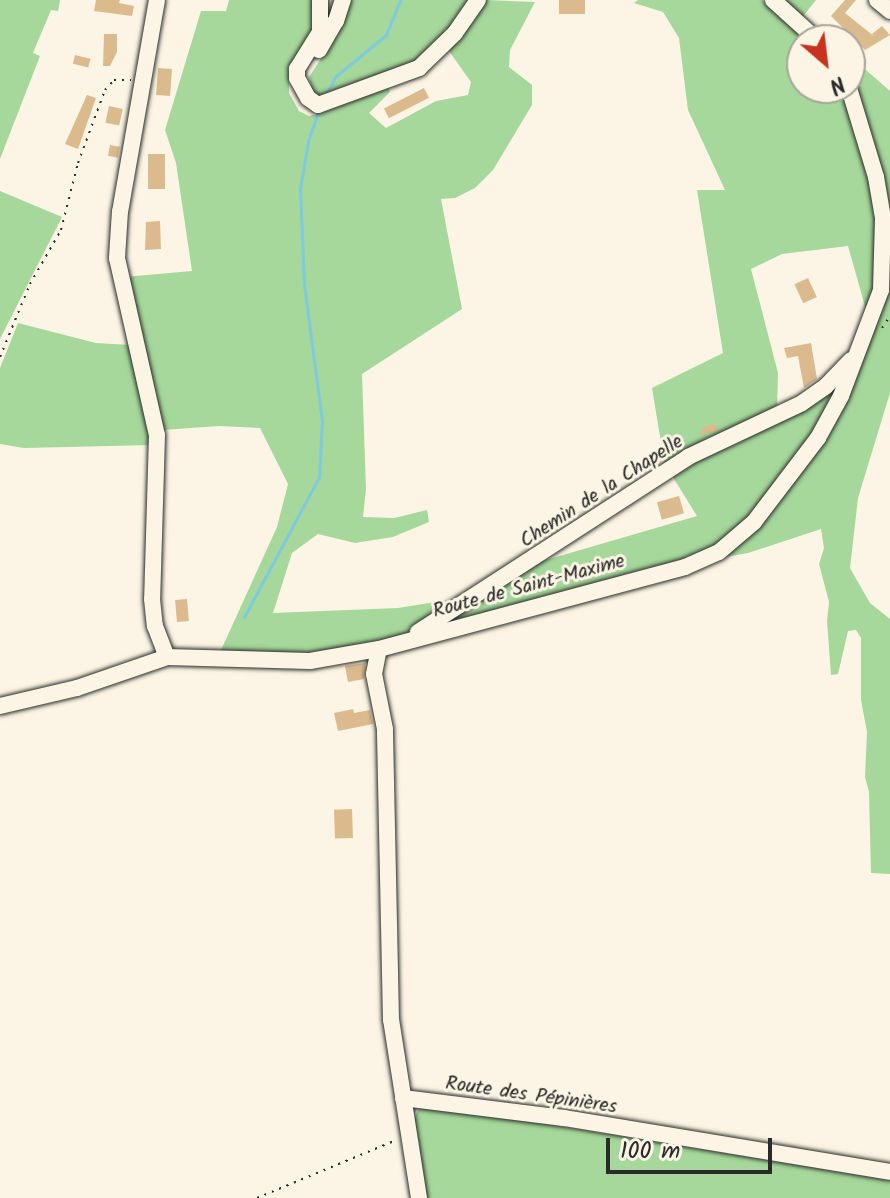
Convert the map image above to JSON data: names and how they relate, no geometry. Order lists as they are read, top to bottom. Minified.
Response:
{"streets":{"street":["Chemin de la Chapelle","Route de Saint-Maxime","Route des Pépinières"]},"crossings":[["Chemin de la Chapelle","Route de Saint-Maxime"]],"scale_bar":"100 m","north":"bottom right"}
